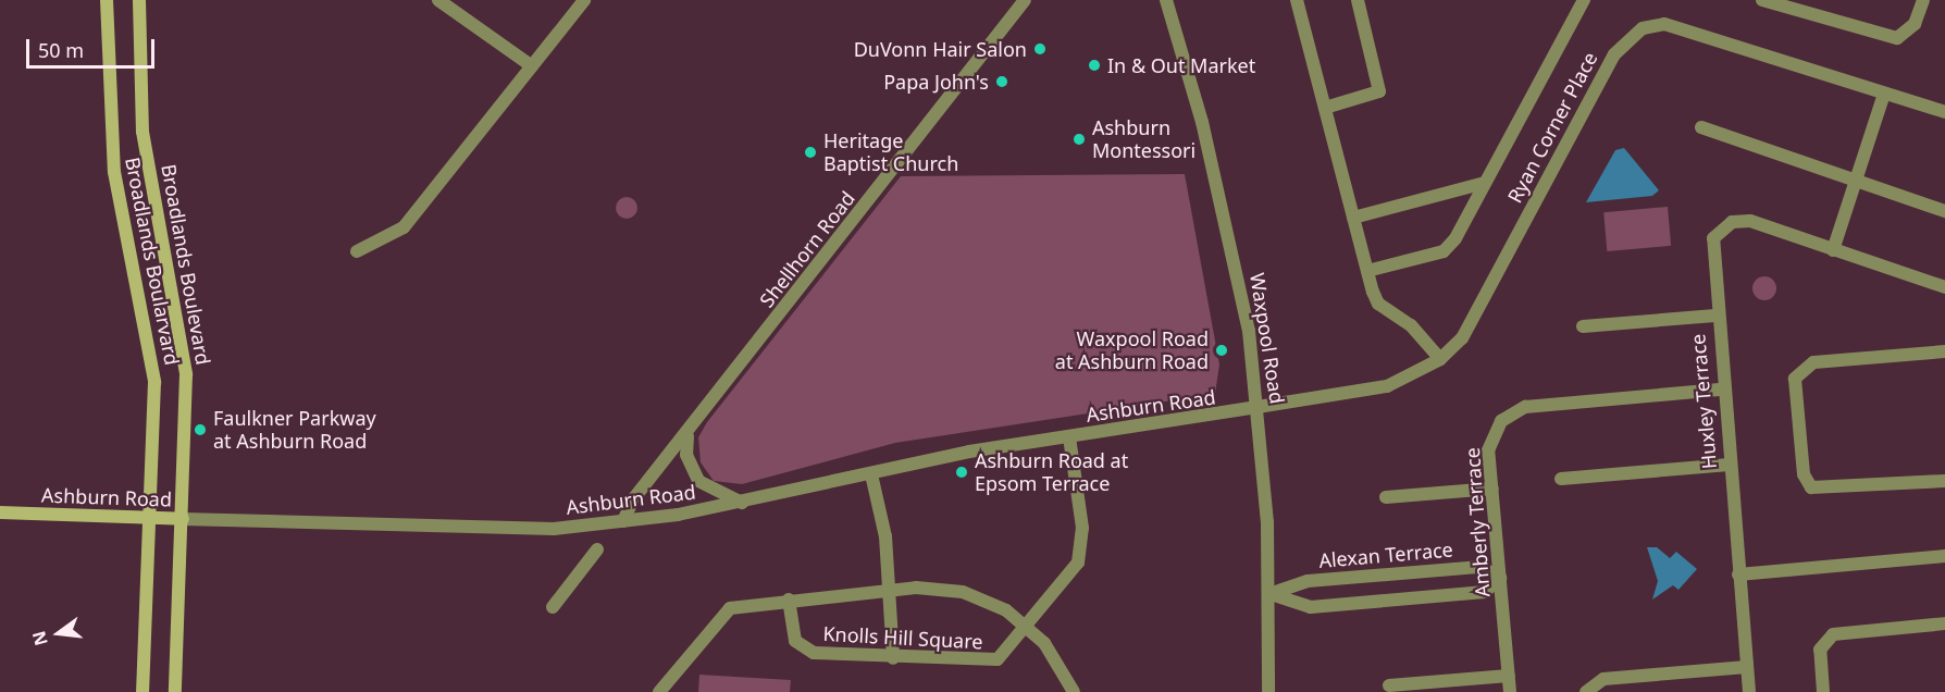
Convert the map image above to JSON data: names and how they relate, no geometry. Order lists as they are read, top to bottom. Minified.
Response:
{"streets":{"main road":["Broadlands Boularvard","Broadlands Boulevard","Ashburn Road"],"street":["Ryan Corner Place","Shellhorn Road","Waxpool Road","Huxley Terrace","Amberly Terrace","Alexan Terrace","Knolls Hill Square"]},"crossings":[["Ryan Corner Place","Waxpool Road"],["Ryan Corner Place","Ashburn Road"],["Shellhorn Road","Ashburn Road"],["Broadlands Boularvard","Ashburn Road"],["Broadlands Boulevard","Ashburn Road"],["Waxpool Road","Ashburn Road"],["Waxpool Road","Alexan Terrace"],["Huxley Terrace","Amberly Terrace"],["Ashburn Road","Knolls Hill Square"],["Amberly Terrace","Alexan Terrace"]],"places":["DuVonn Hair Salon","In & Out Market","Papa John's","Ashburn Montessori","Heritage Baptist Church","Waxpool Road at Ashburn Road","Faulkner Parkway at Ashburn Road","Ashburn Road at Epsom Terrace"],"scale_bar":"50 m","north":"left"}
